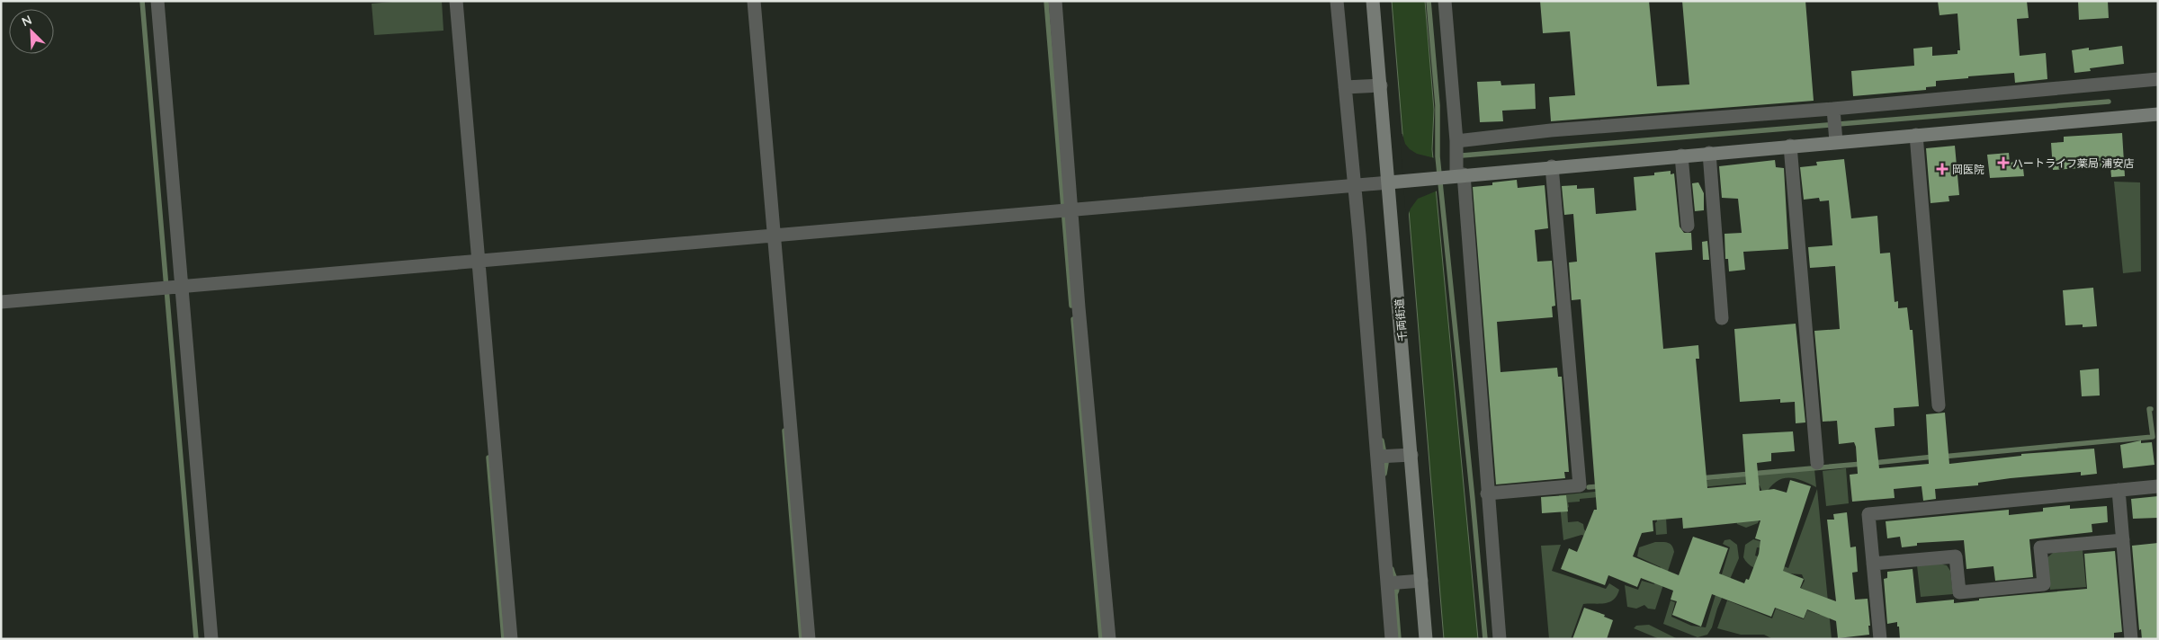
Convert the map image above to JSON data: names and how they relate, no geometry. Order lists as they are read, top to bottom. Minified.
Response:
{"streets":{"street":["千両街道"]},"places":{"health":["ハートライフ薬局 浦安店","岡医院"]},"north":"top left"}
